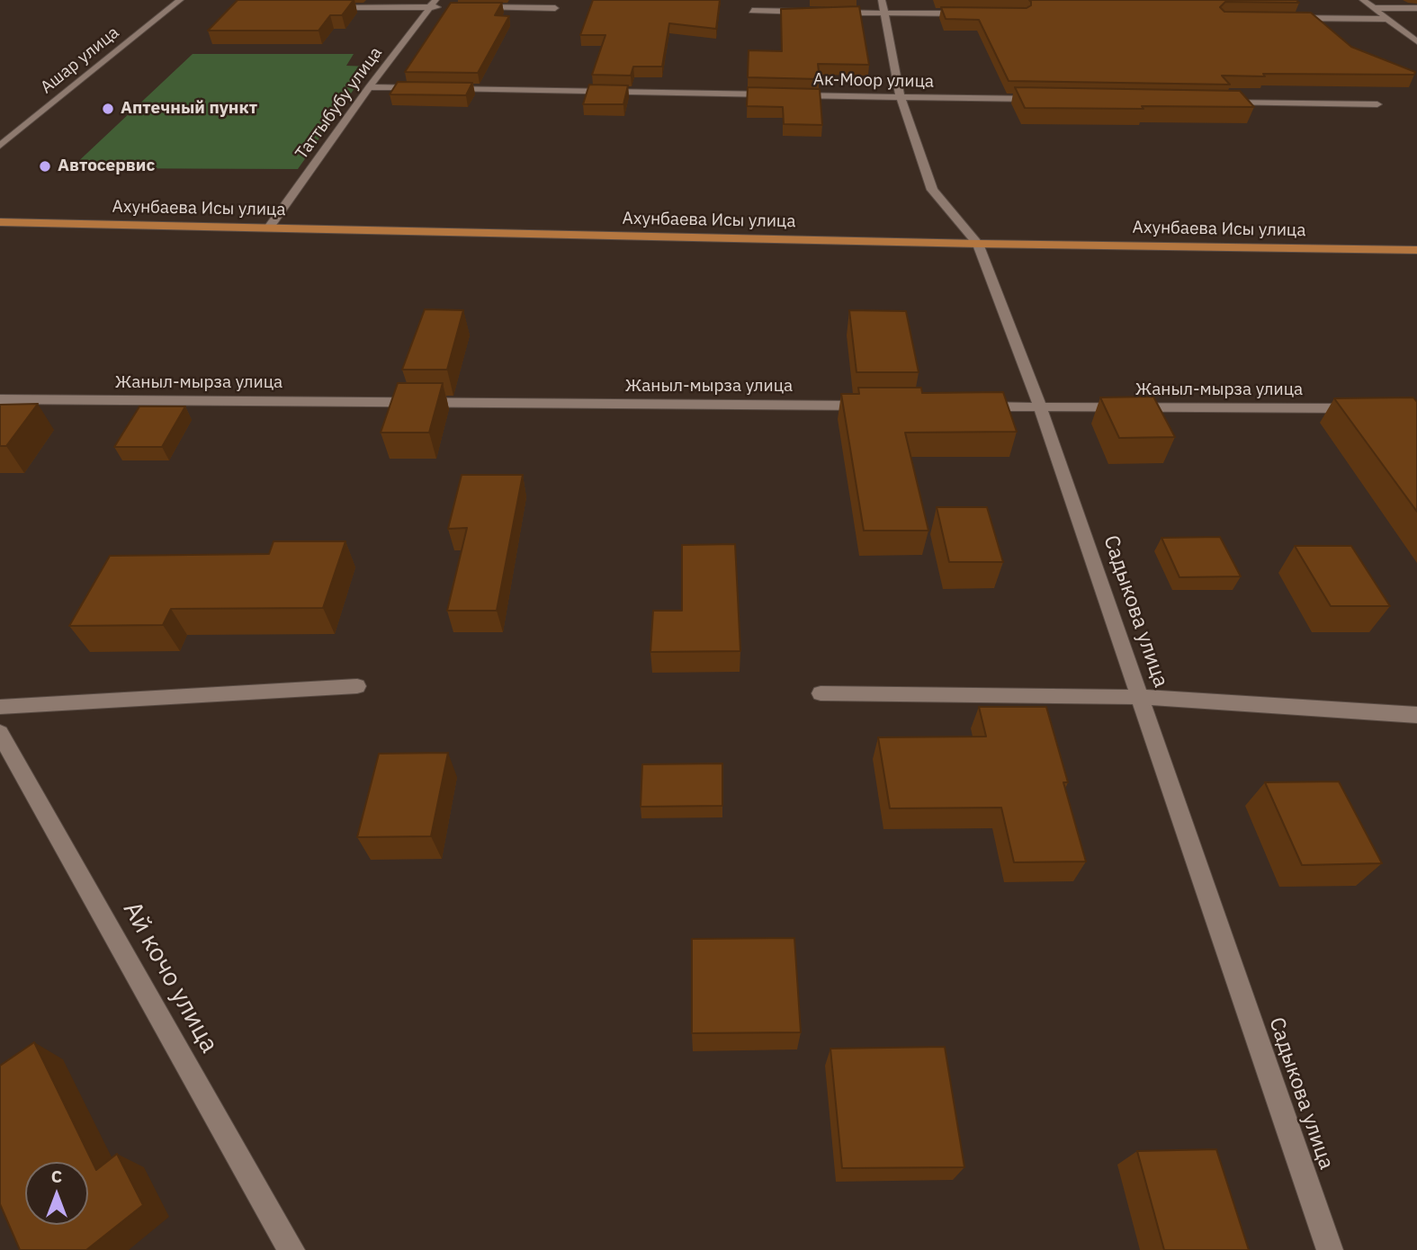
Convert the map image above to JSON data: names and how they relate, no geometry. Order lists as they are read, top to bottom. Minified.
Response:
{"streets":{"main road":["Ахунбаева Исы улица"],"street":["Ашар улица","Ак-Моор улица","Таттыбубу улица","Жаныл-мырза улица","Садыкова улица","Ай кочо улица"]},"crossings":[["Ак-Моор улица","Садыкова улица"],["Таттыбубу улица","Ахунбаева Исы улица"],["Ахунбаева Исы улица","Садыкова улица"],["Жаныл-мырза улица","Садыкова улица"]],"places":["Аптечный пункт","Автосервис"],"north":"top"}
